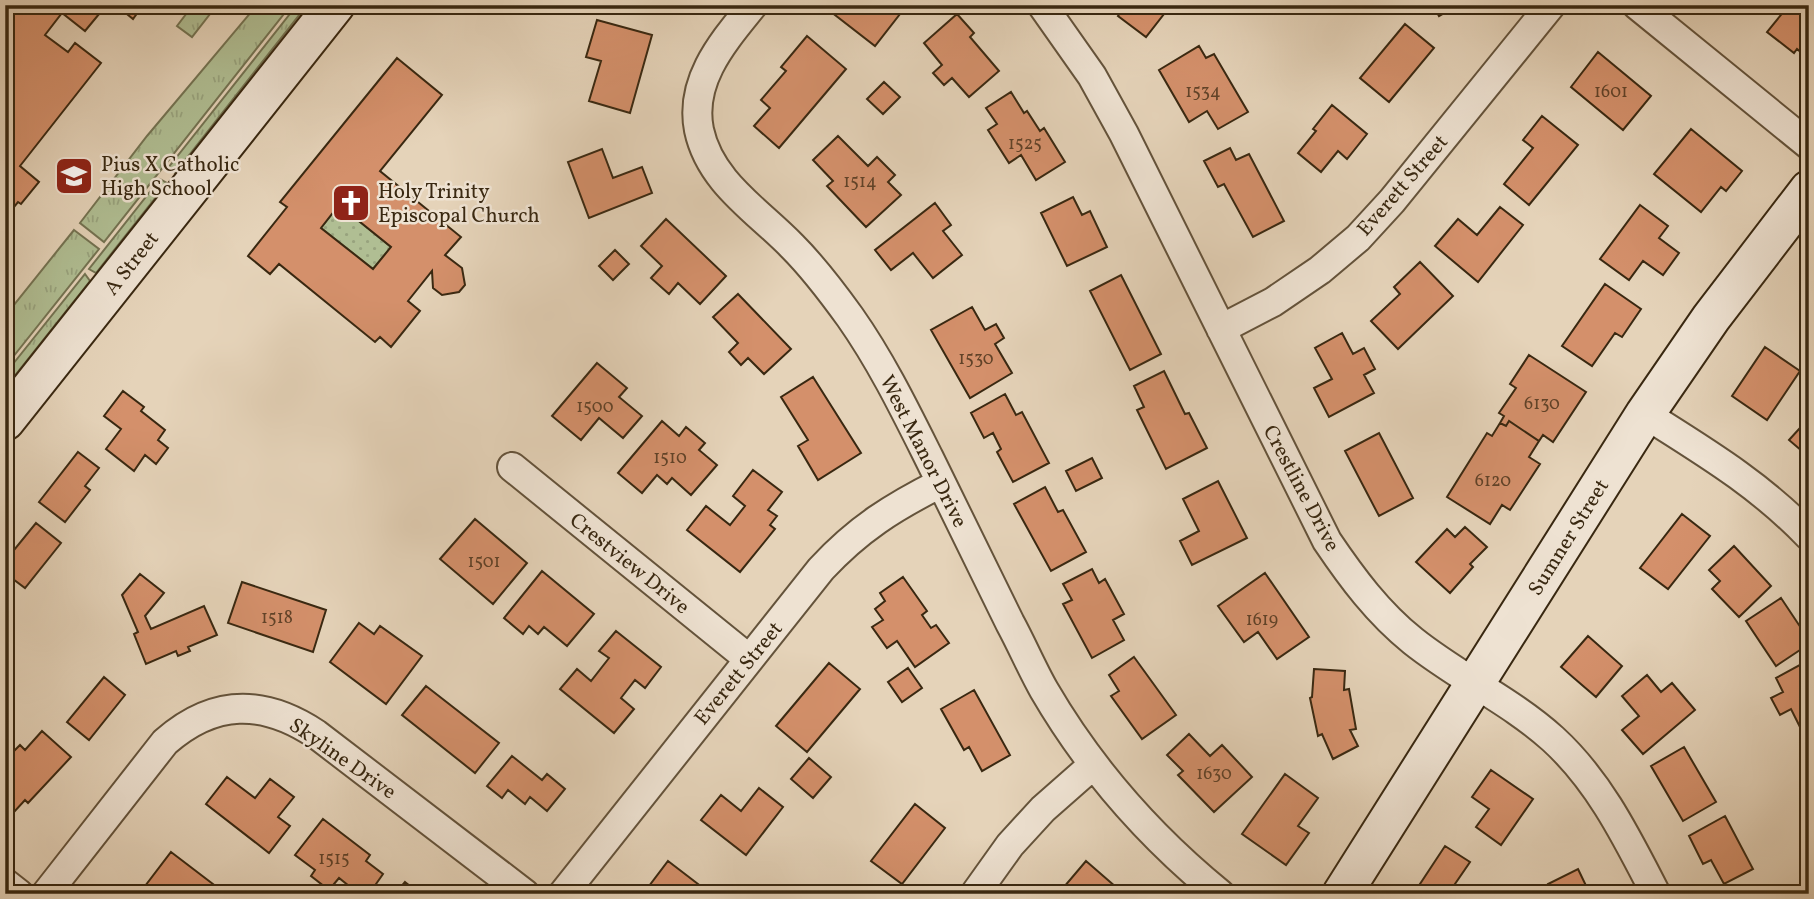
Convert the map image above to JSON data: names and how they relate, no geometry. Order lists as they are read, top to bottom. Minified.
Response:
{"streets":{"street":["Everett Street","A Street","West Manor Drive","Crestline Drive","Sumner Street","Crestview Drive","Skyline Drive"]},"crossings":[["Everett Street","West Manor Drive"],["Everett Street","Crestline Drive"],["Everett Street","Crestview Drive"],["Crestline Drive","Sumner Street"]],"places":{"school or university":["Pius X Catholic High School"],"church":["Holy Trinity Episcopal Church"]},"house_numbers":["1534","1601","1525","1514","1530","6130","1500","1510","6120","1501","1518","1619","1630","1515"]}
